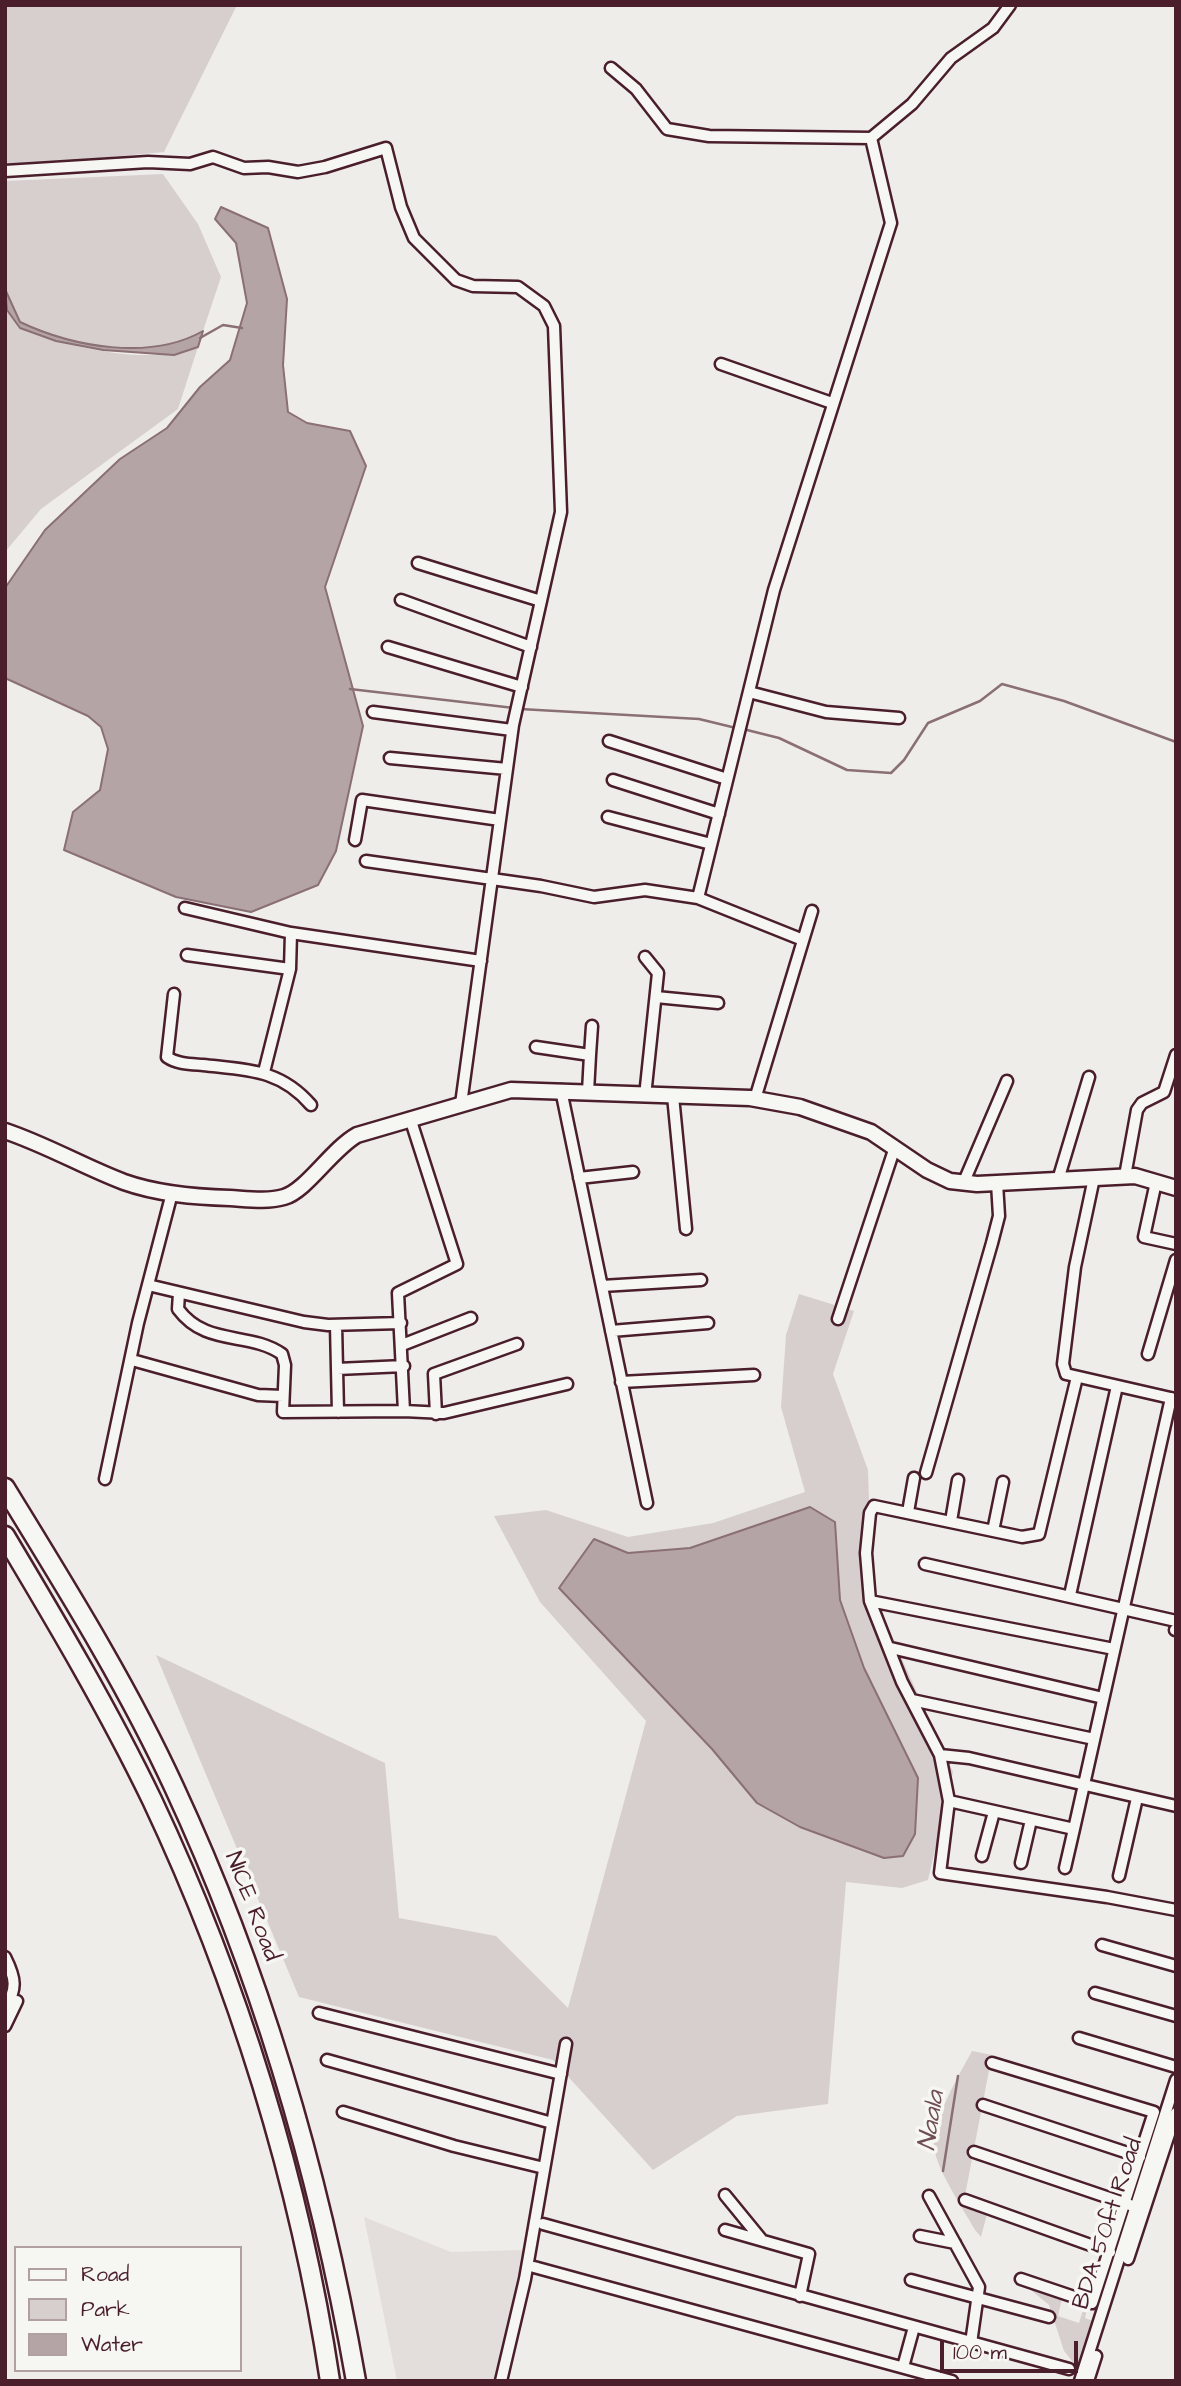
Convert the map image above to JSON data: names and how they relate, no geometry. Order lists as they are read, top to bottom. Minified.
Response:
{"streets":{"highway":["NICE Road"],"street":["BDA 50ft Road"]},"water":["Naala"],"legend":["Road","Park","Water"],"scale_bar":"100 m"}
